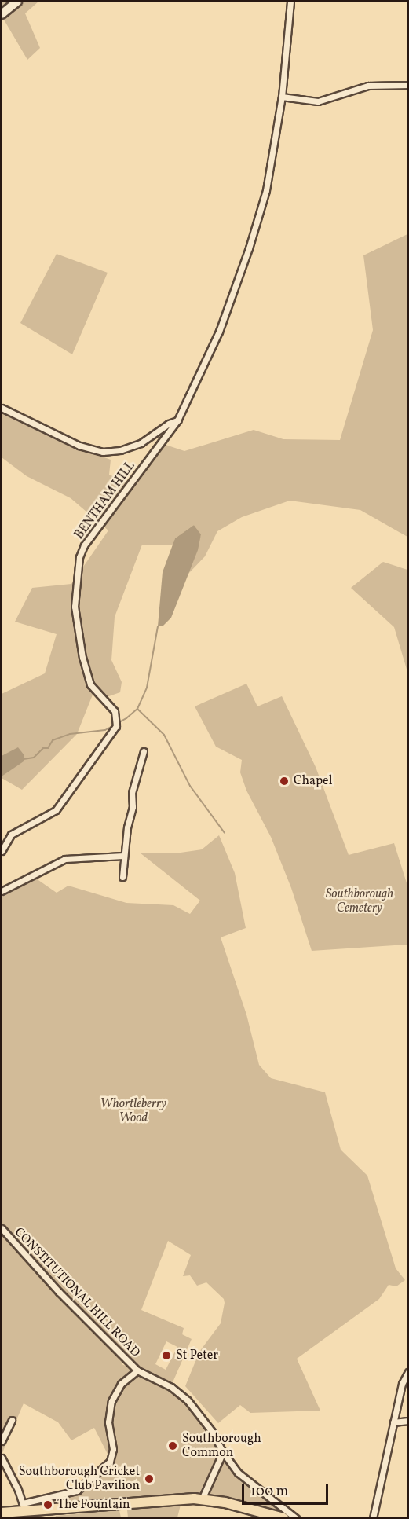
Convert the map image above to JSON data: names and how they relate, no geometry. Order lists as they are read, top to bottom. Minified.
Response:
{"streets":{"street":["BENTHAM HILL","CONSTITUTIONAL HILL ROAD"]},"parks":["Southborough Cemetery","Whortleberry Wood"],"places":["Chapel","St Peter","Southborough Common","Southborough Cricket Club Pavilion","The Fountain"],"scale_bar":"100 m"}
